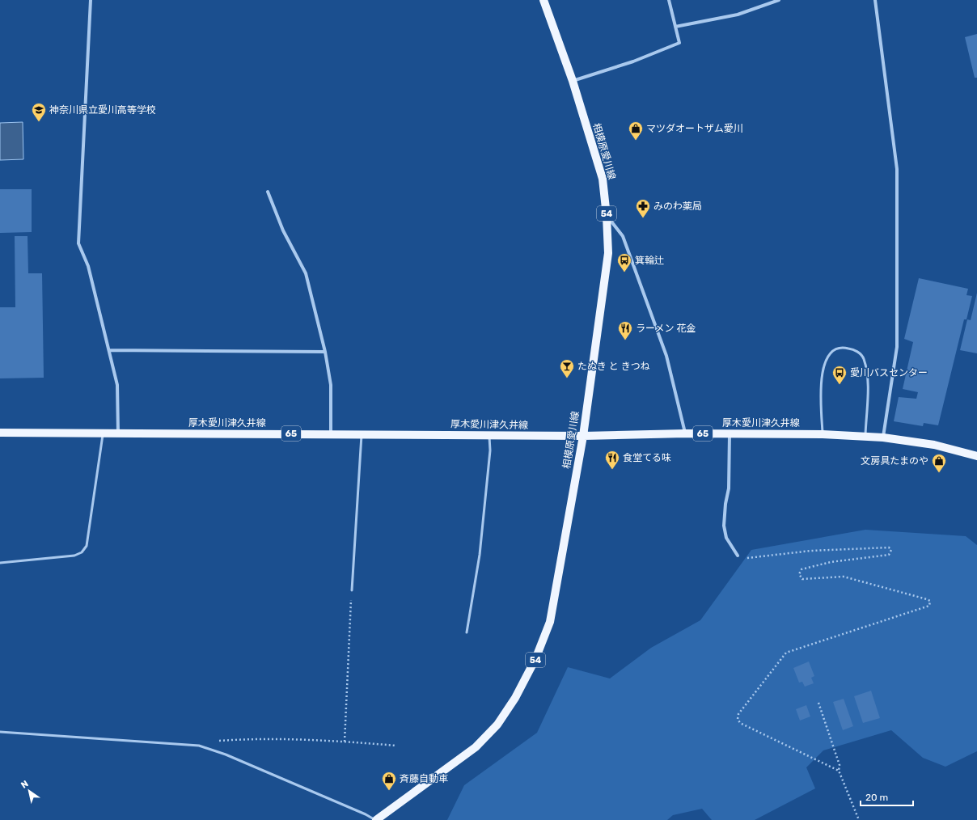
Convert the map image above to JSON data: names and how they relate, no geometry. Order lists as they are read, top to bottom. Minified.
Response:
{"streets":{"main road":["相模原愛川線","54","厚木愛川津久井線","65"]},"crossings":[["相模原愛川線","厚木愛川津久井線"]],"places":{"school or university":["神奈川県立愛川高等学校"],"shop":["マツダオートザム愛川","文房具たまのや","斉藤自動車"],"pharmacy":["みのわ薬局"],"bus stop":["箕輪辻","愛川バスセンター"],"restaurant":["ラーメン 花金","食堂てる味"],"bar":["たぬき と きつね"]},"scale_bar":"20 m","north":"top left"}
